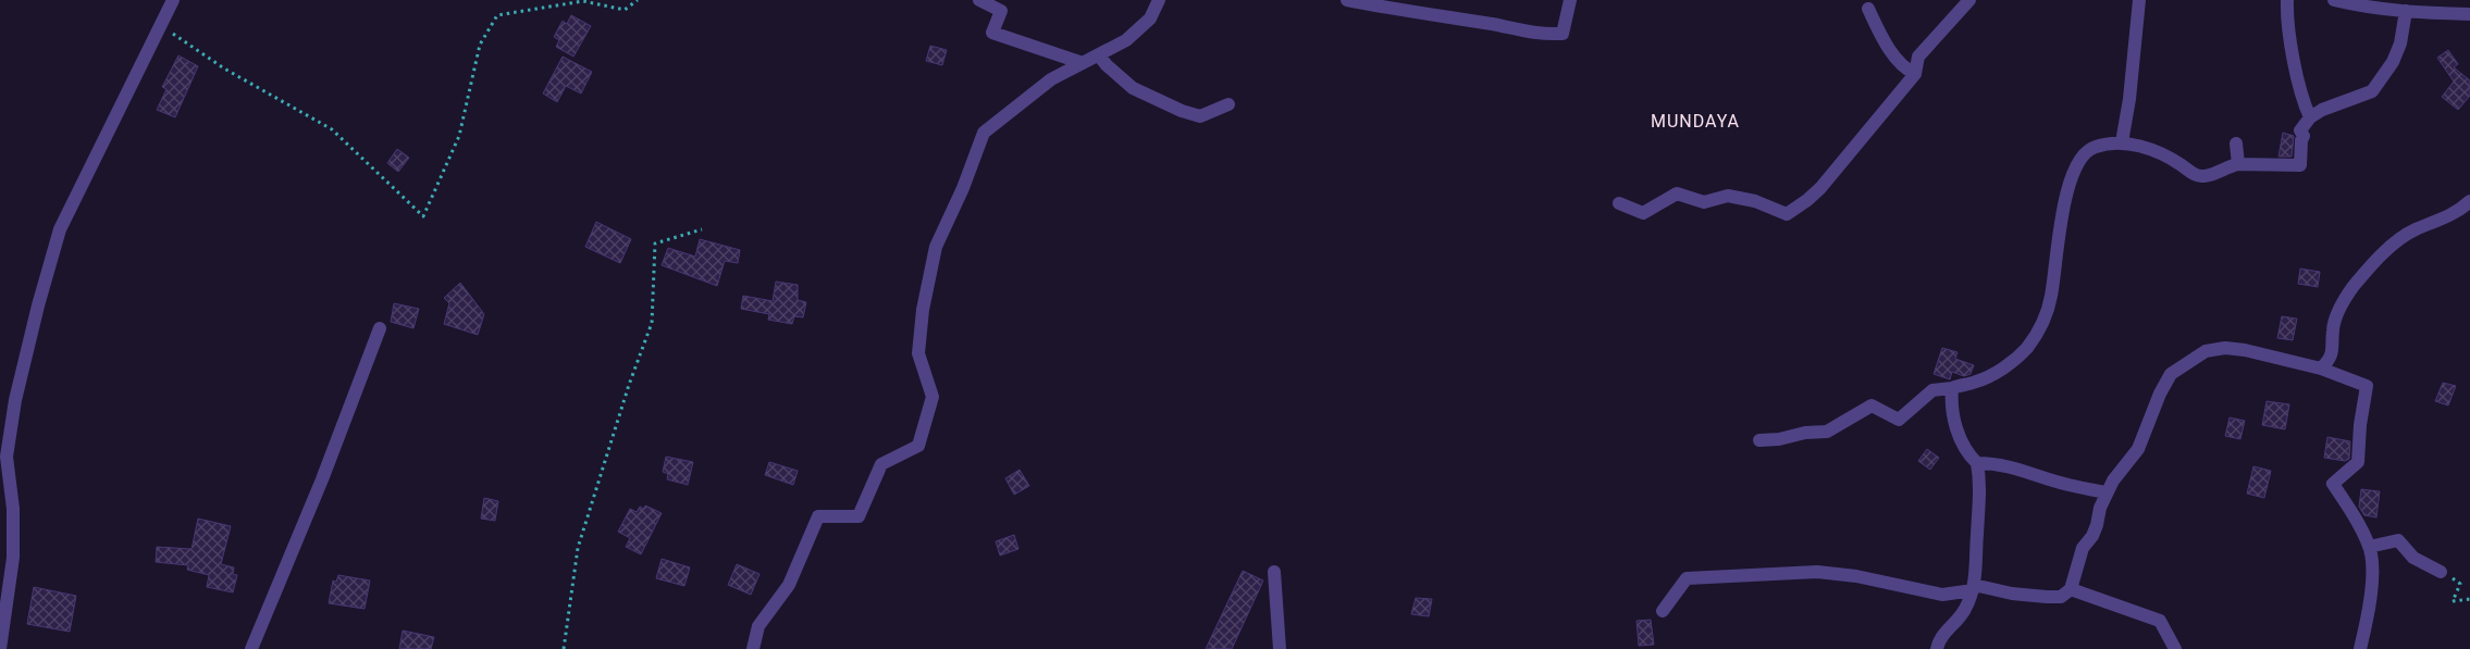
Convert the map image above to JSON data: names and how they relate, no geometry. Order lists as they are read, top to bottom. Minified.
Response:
{"districts":["MUNDAYA"]}
